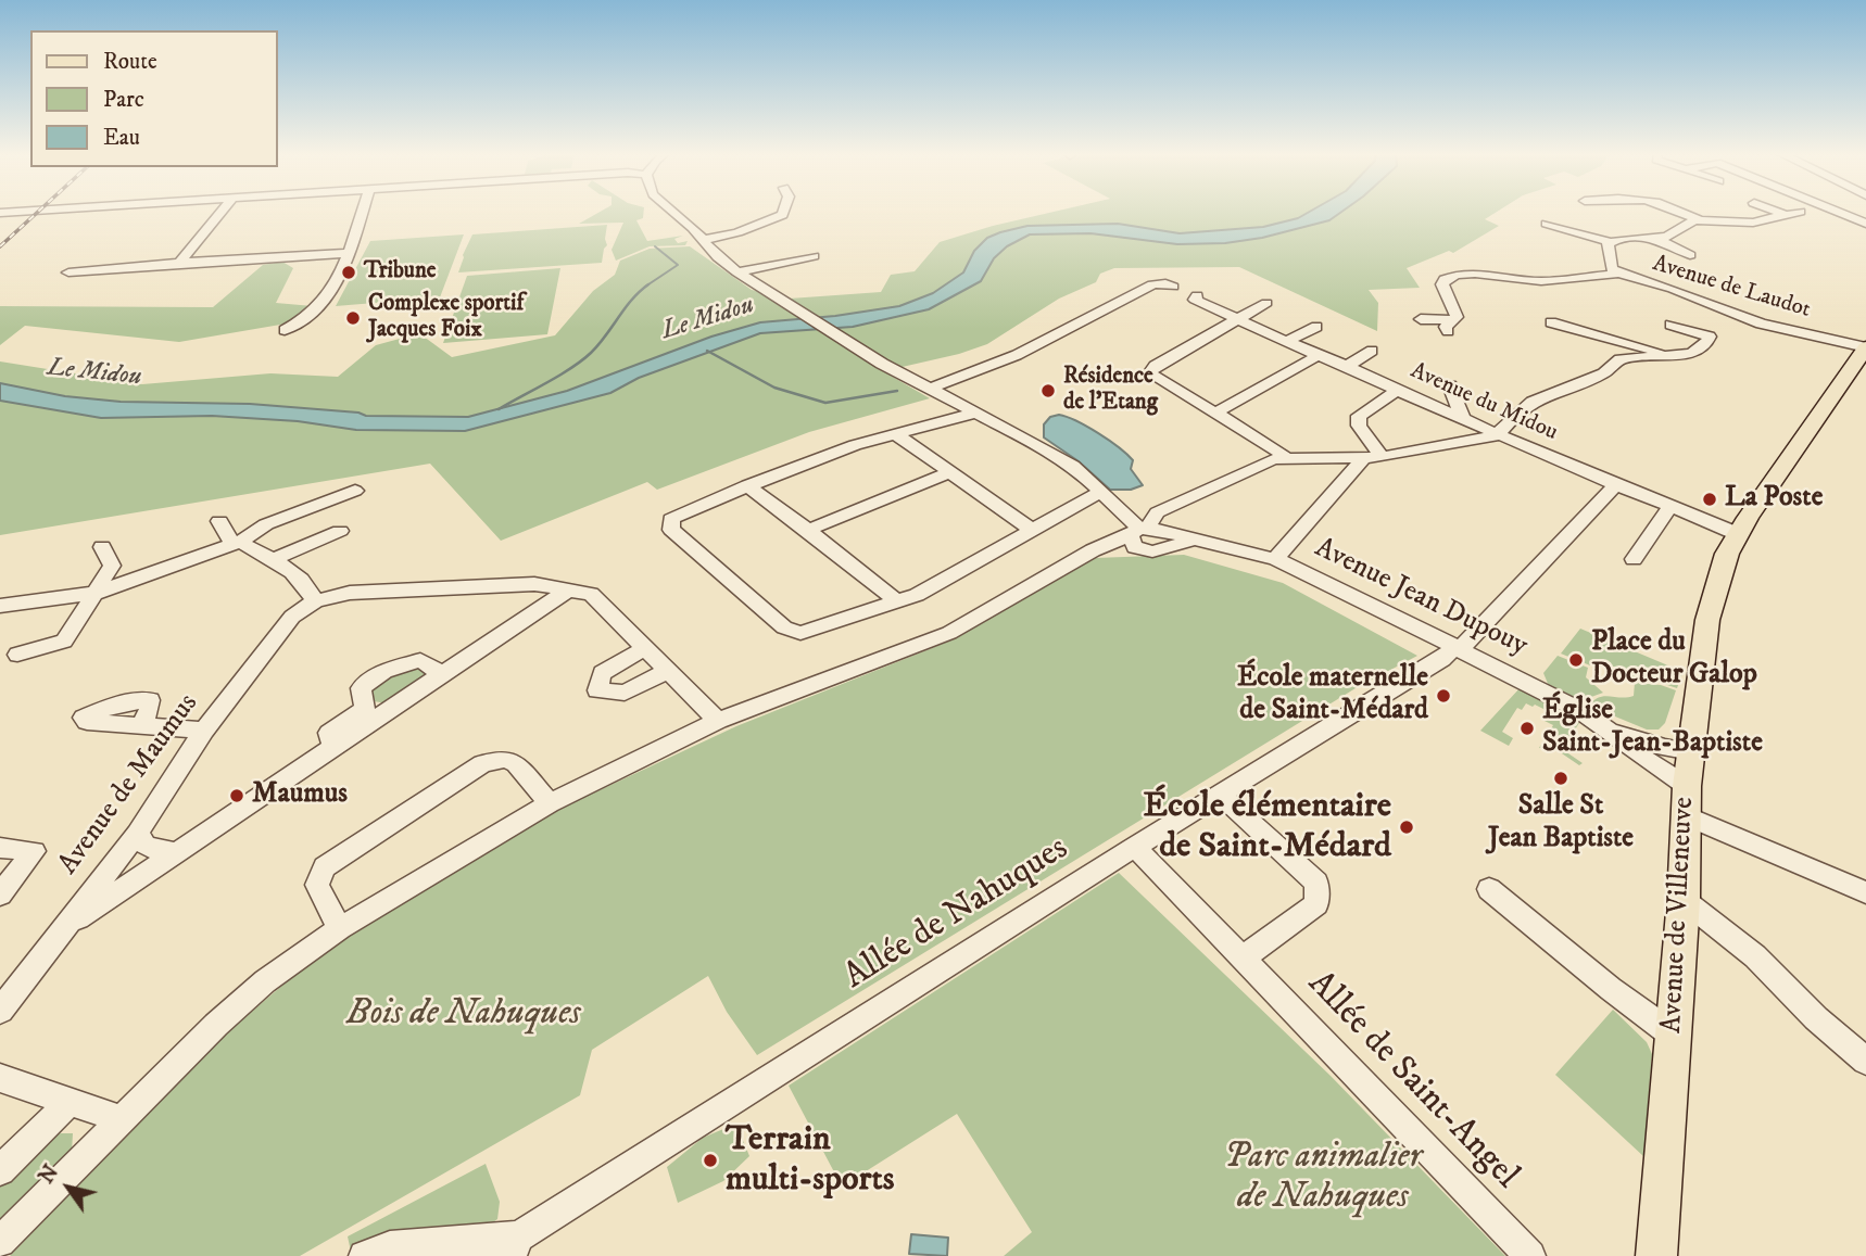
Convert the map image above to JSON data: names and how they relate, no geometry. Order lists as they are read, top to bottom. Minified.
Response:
{"streets":{"main road":["Avenue de Villeneuve"],"street":["Avenue de Laudot","Avenue du Midou","Avenue Jean Dupouy","Avenue de Maumus","Allée de Nahuques","Allée de Saint-Angel"]},"crossings":[["Avenue de Laudot","Avenue de Villeneuve"],["Avenue du Midou","Allée de Nahuques"],["Avenue du Midou","Avenue de Villeneuve"],["Avenue Jean Dupouy","Allée de Nahuques"],["Avenue Jean Dupouy","Avenue de Villeneuve"],["Allée de Nahuques","Allée de Saint-Angel"]],"water":["Le Midou"],"parks":["Bois de Nahuques","Parc animalier de Nahuques"],"places":["Tribune","Complexe sportif Jacques Foix","Résidence de l'Etang","La Poste","Place du Docteur Galop","École maternelle de Saint-Médard","Église Saint-Jean-Baptiste","Salle St Jean Baptiste","Maumus","École élémentaire de Saint-Médard","Terrain multi-sports"],"legend":["Route","Parc","Eau"],"north":"top left"}
